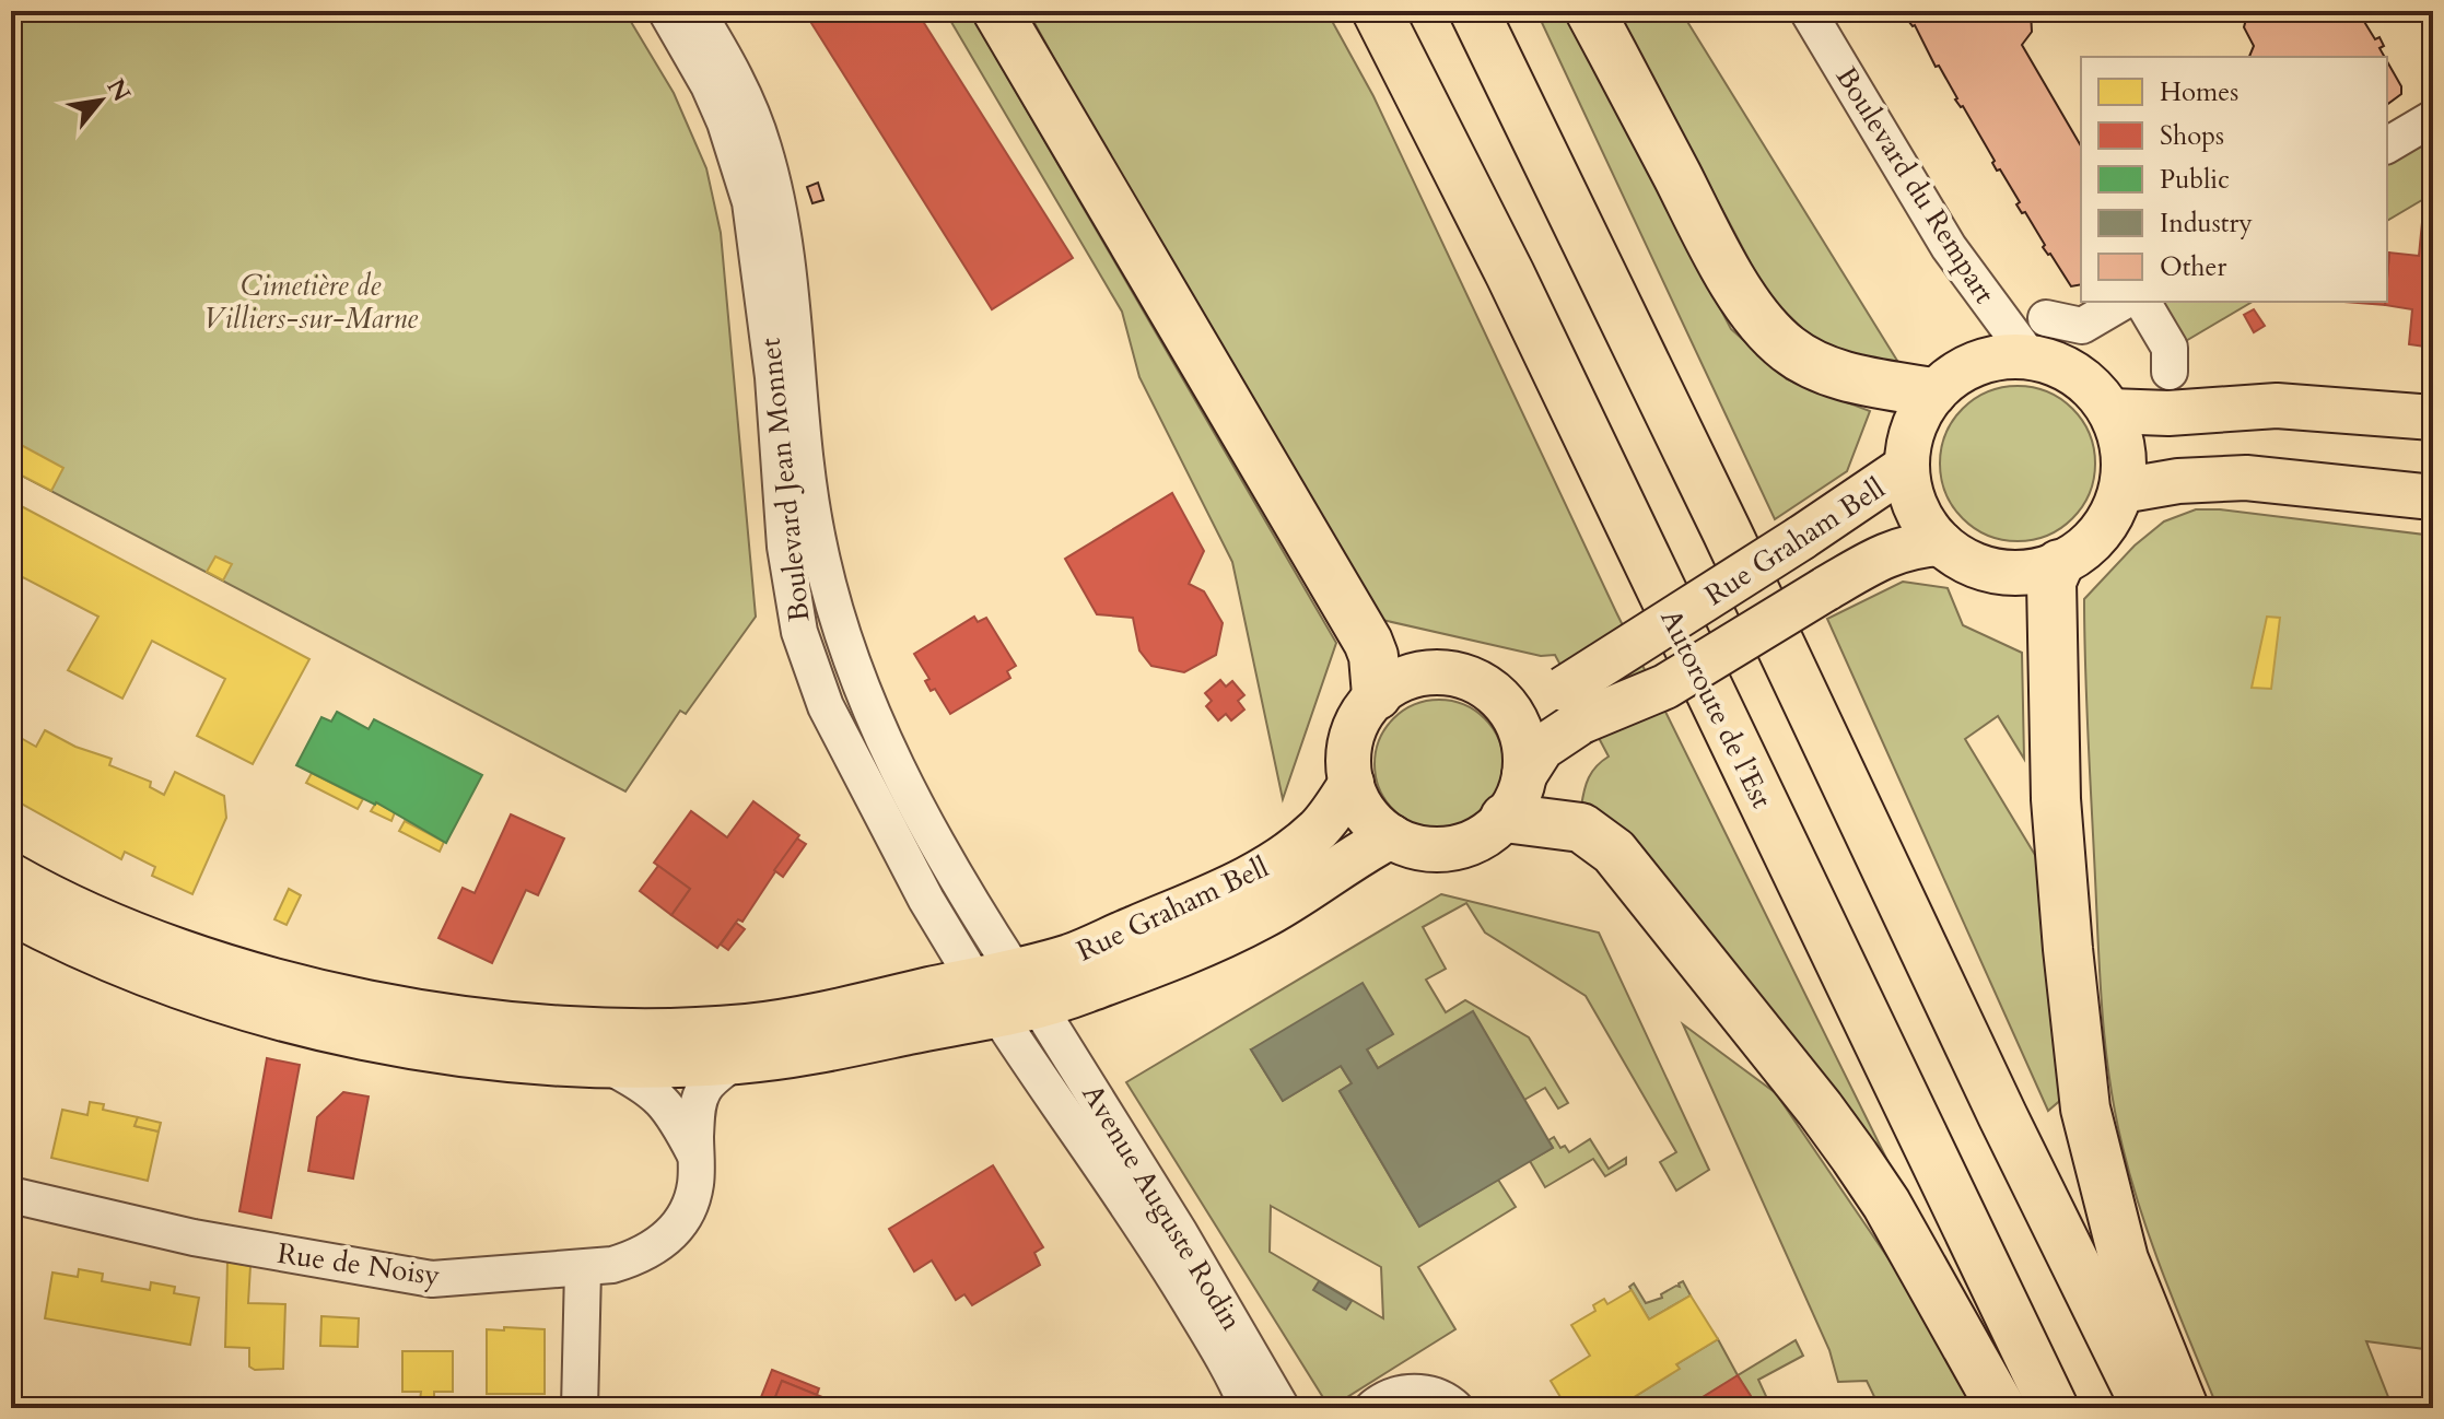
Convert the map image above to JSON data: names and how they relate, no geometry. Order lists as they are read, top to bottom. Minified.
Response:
{"streets":{"highway":["Autoroute de l’Est"],"main road":["Rue Graham Bell"],"street":["Boulevard du Rempart","Boulevard Jean Monnet","Avenue Auguste Rodin","Rue de Noisy"]},"crossings":[["Boulevard du Rempart","Rue Graham Bell"],["Boulevard Jean Monnet","Rue Graham Bell"],["Rue Graham Bell","Avenue Auguste Rodin"],["Rue Graham Bell","Rue de Noisy"]],"parks":["Cimetière de Villiers-sur-Marne"],"legend":["Homes","Shops","Public","Industry","Other"],"north":"top right"}
